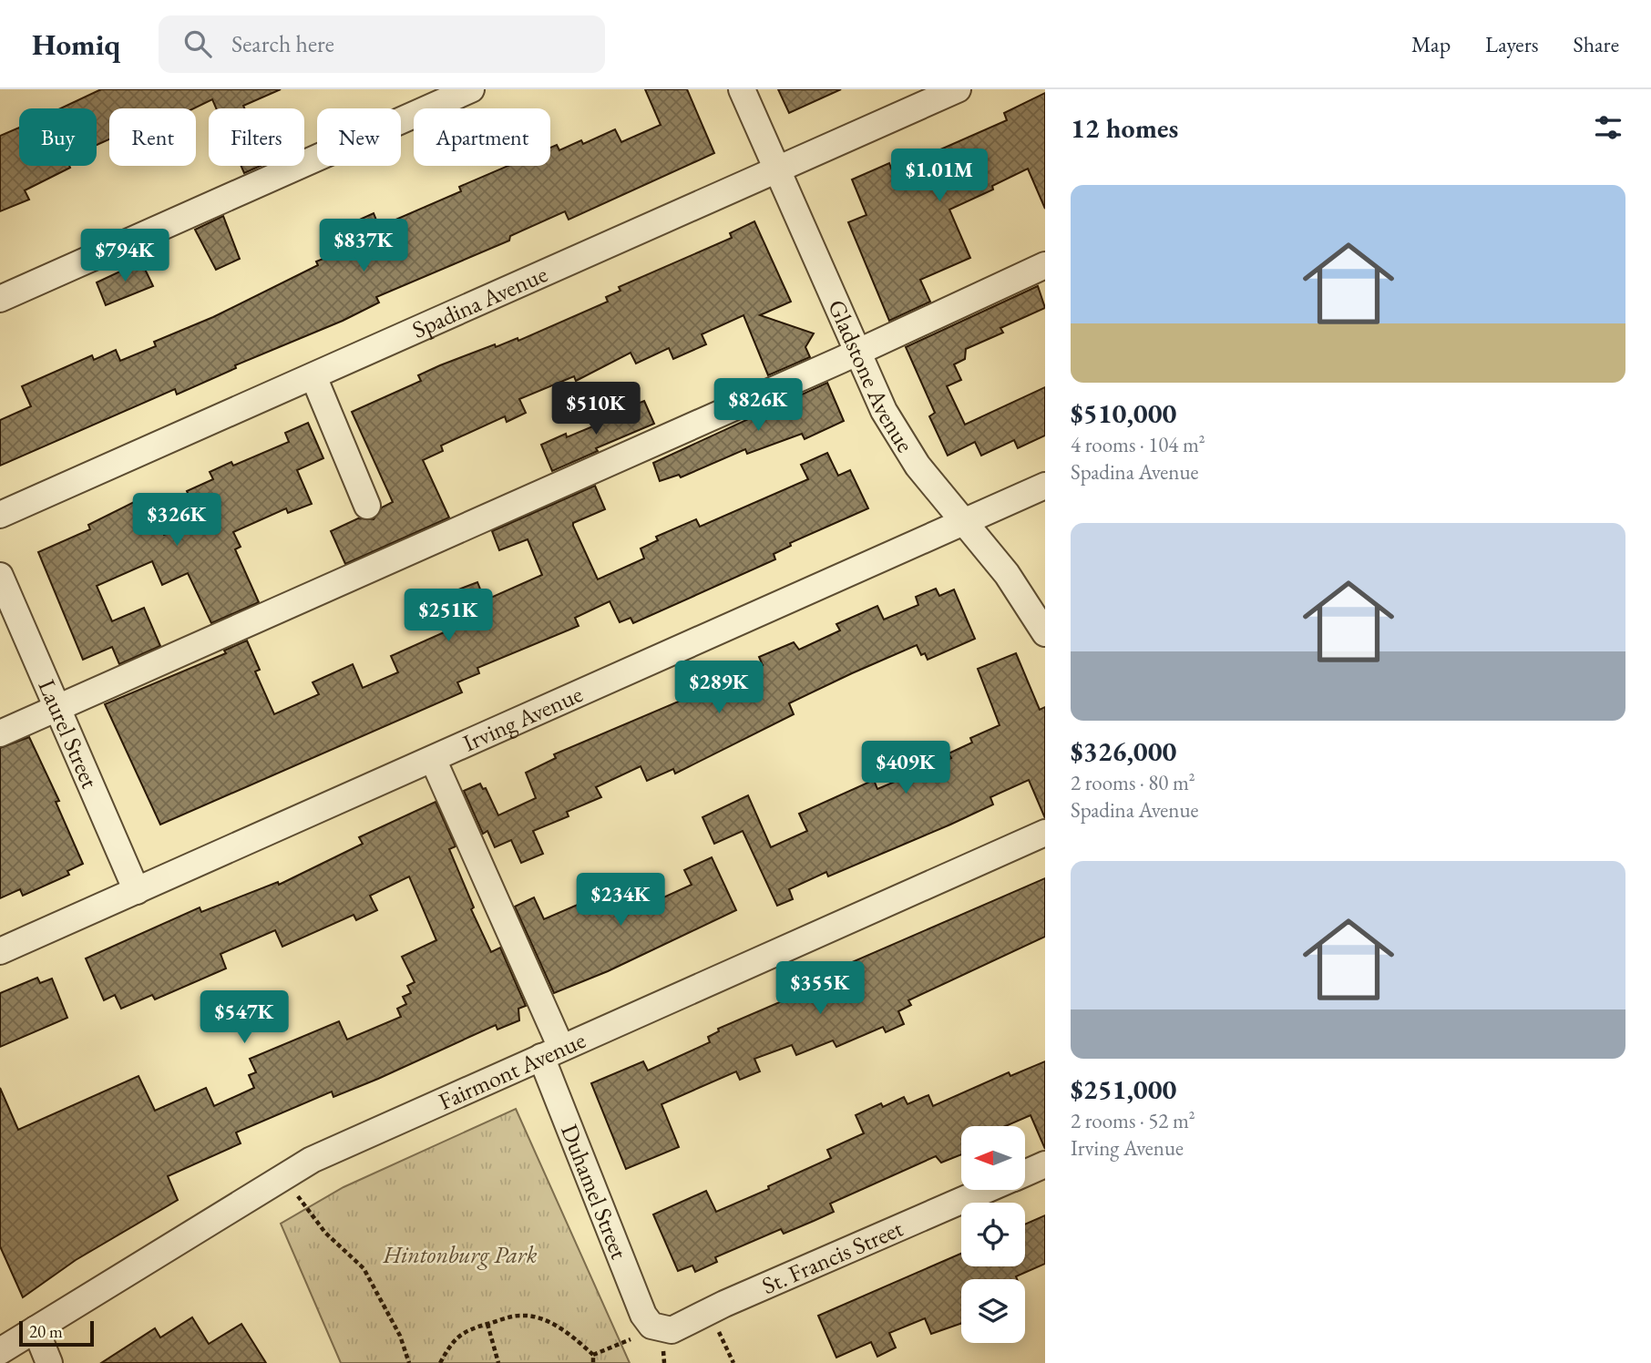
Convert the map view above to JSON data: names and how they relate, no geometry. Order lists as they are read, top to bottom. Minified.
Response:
{"streets":{"street":["Spadina Avenue","Gladstone Avenue","Irving Avenue","Laurel Street","Fairmont Avenue","Duhamel Street","St. Francis Street"]},"crossings":[["Spadina Avenue","Gladstone Avenue"],["Gladstone Avenue","Irving Avenue"],["Irving Avenue","Laurel Street"],["Irving Avenue","Duhamel Street"],["Fairmont Avenue","Duhamel Street"],["Duhamel Street","St. Francis Street"]],"parks":["Hintonburg Park"],"scale_bar":"20 m","north":"left","page":{"header":"Homiq","search":"Search here","nav":["Map","Layers","Share"],"heading":"12 homes","chip":["Buy","Rent","Filters","New","Apartment"],"price":["$1.01M","$837K","$794K","$826K","$510K","$326K","$251K","$289K","$409K","$234K","$355K","$547K"],"list":[{"name":"$510,000","note":"4 rooms · 104 m² · Spadina Avenue"},{"name":"$326,000","note":"2 rooms · 80 m² · Spadina Avenue"},{"name":"$251,000","note":"2 rooms · 52 m² · Irving Avenue"}],"scale":"20 m"}}
